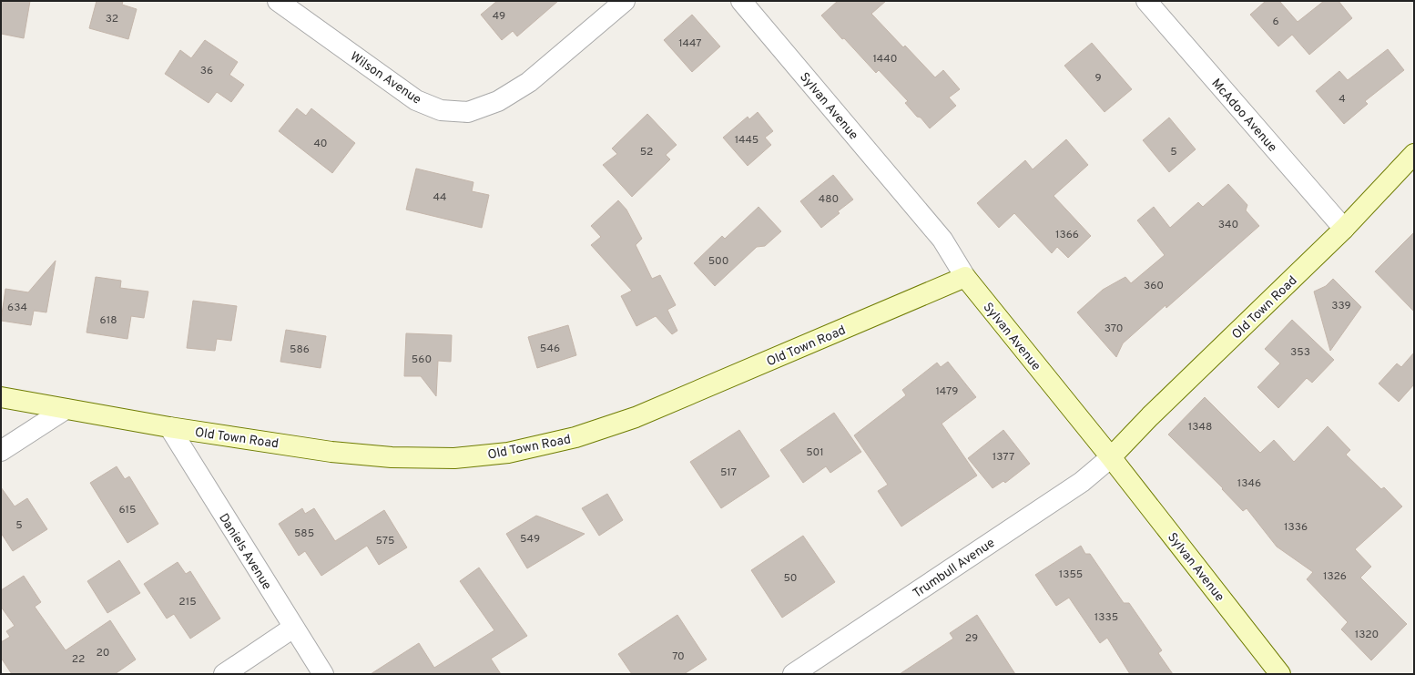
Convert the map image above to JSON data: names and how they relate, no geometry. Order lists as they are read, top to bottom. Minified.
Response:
{"streets":{"main road":["Sylvan Avenue","Old Town Road"],"street":["Wilson Avenue","McAdoo Avenue","Daniels Avenue","Trumbull Avenue"]},"crossings":[["Sylvan Avenue","Old Town Road"],["Sylvan Avenue","Trumbull Avenue"],["McAdoo Avenue","Old Town Road"],["Old Town Road","Daniels Avenue"],["Old Town Road","Trumbull Avenue"]],"house_numbers":["49","32","6","1447","1440","36","9","4","1445","40","52","5","44","480","340","1366","500","360","339","634","618","370","546","586","353","560","1479","1348","501","1377","517","1346","615","5","1336","585","549","575","1355","1326","50","215","1335","1320","29","20","70","22"]}
